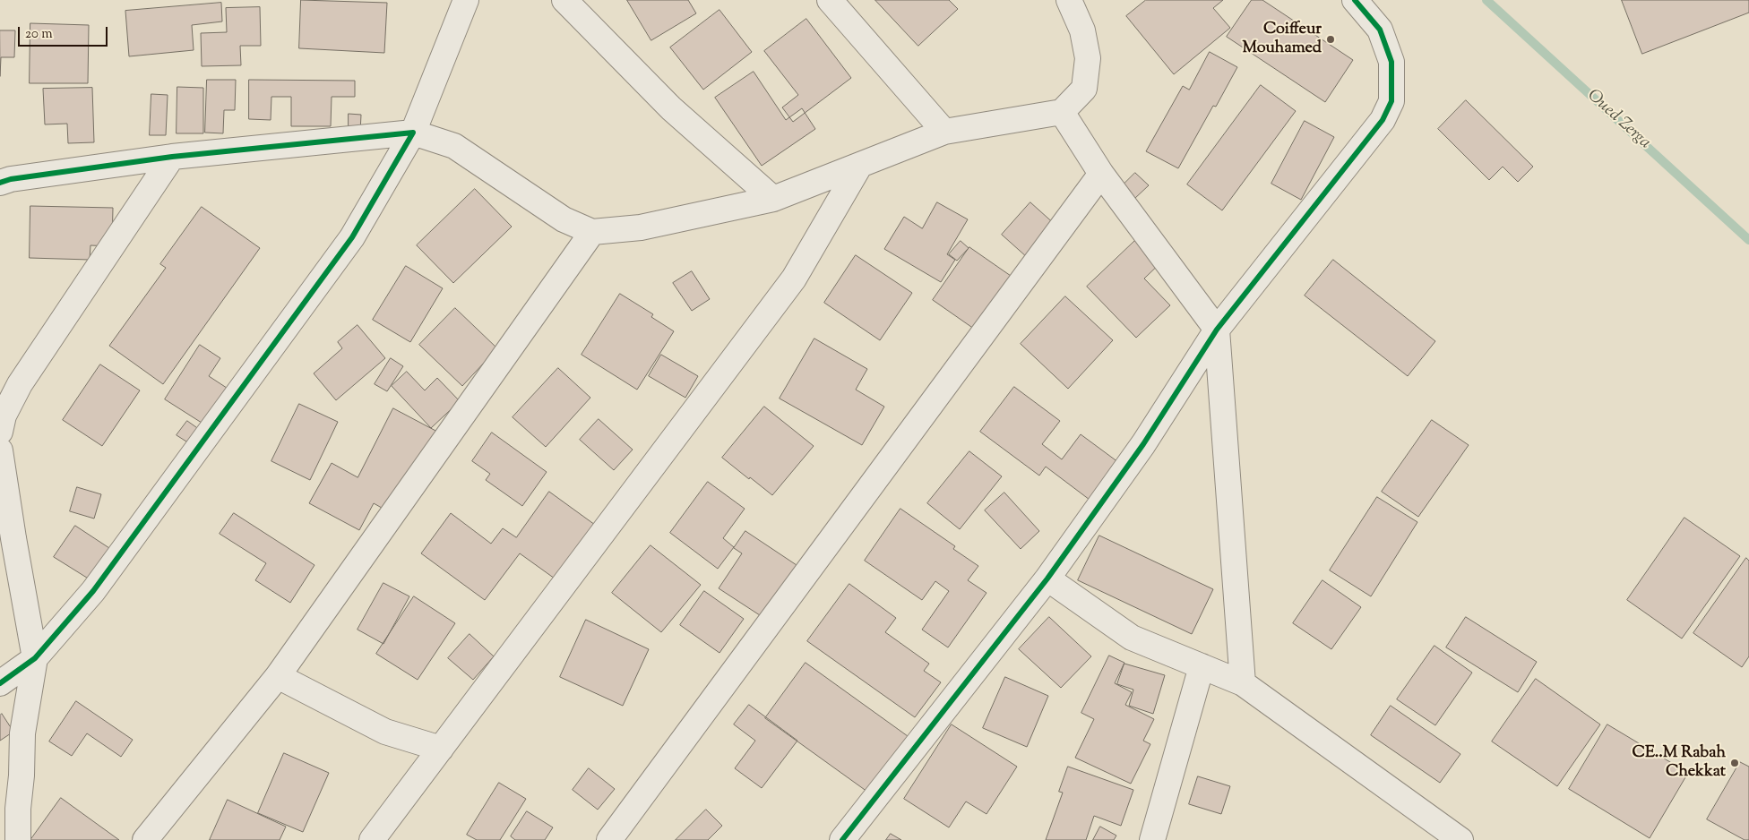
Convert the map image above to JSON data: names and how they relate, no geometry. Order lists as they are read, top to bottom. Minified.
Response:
{"water":["Oued Zerga"],"places":["Coiffeur Mouhamed","CE..M Rabah Chekkat"],"scale_bar":"20 m"}
